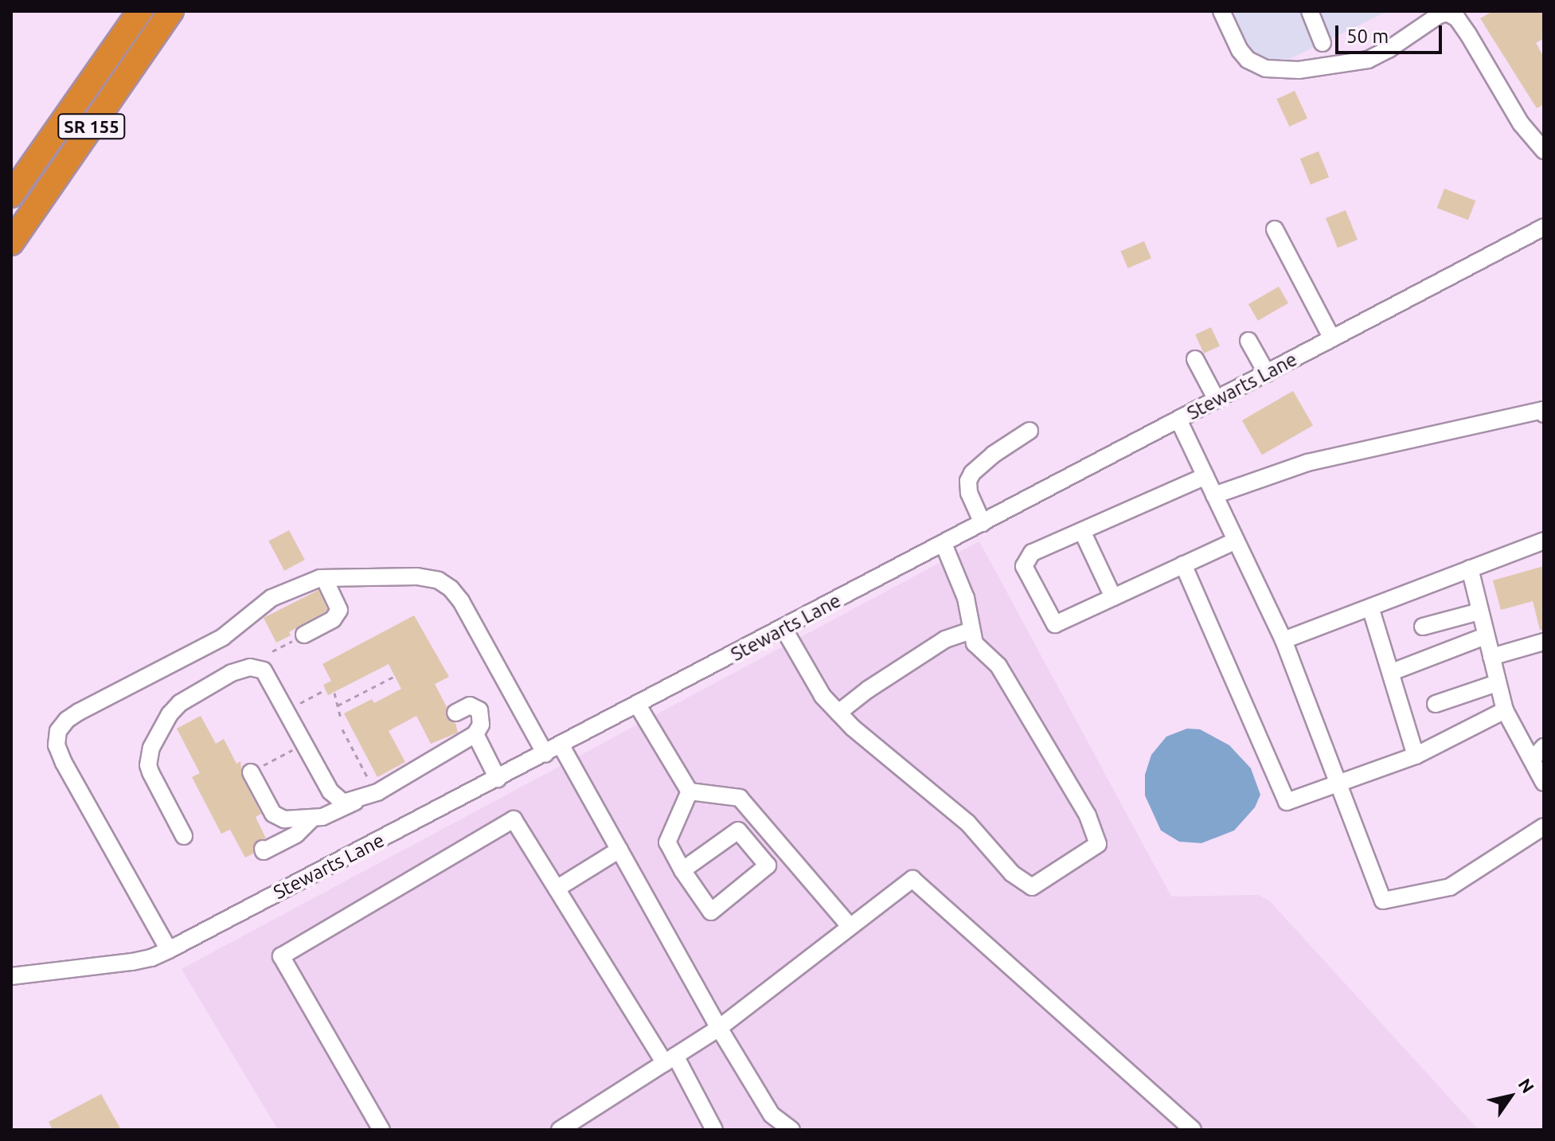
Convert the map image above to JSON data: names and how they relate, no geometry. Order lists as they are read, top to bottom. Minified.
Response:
{"streets":{"highway":["SR 155"],"street":["Stewarts Lane"]},"scale_bar":"50 m","north":"top right"}
